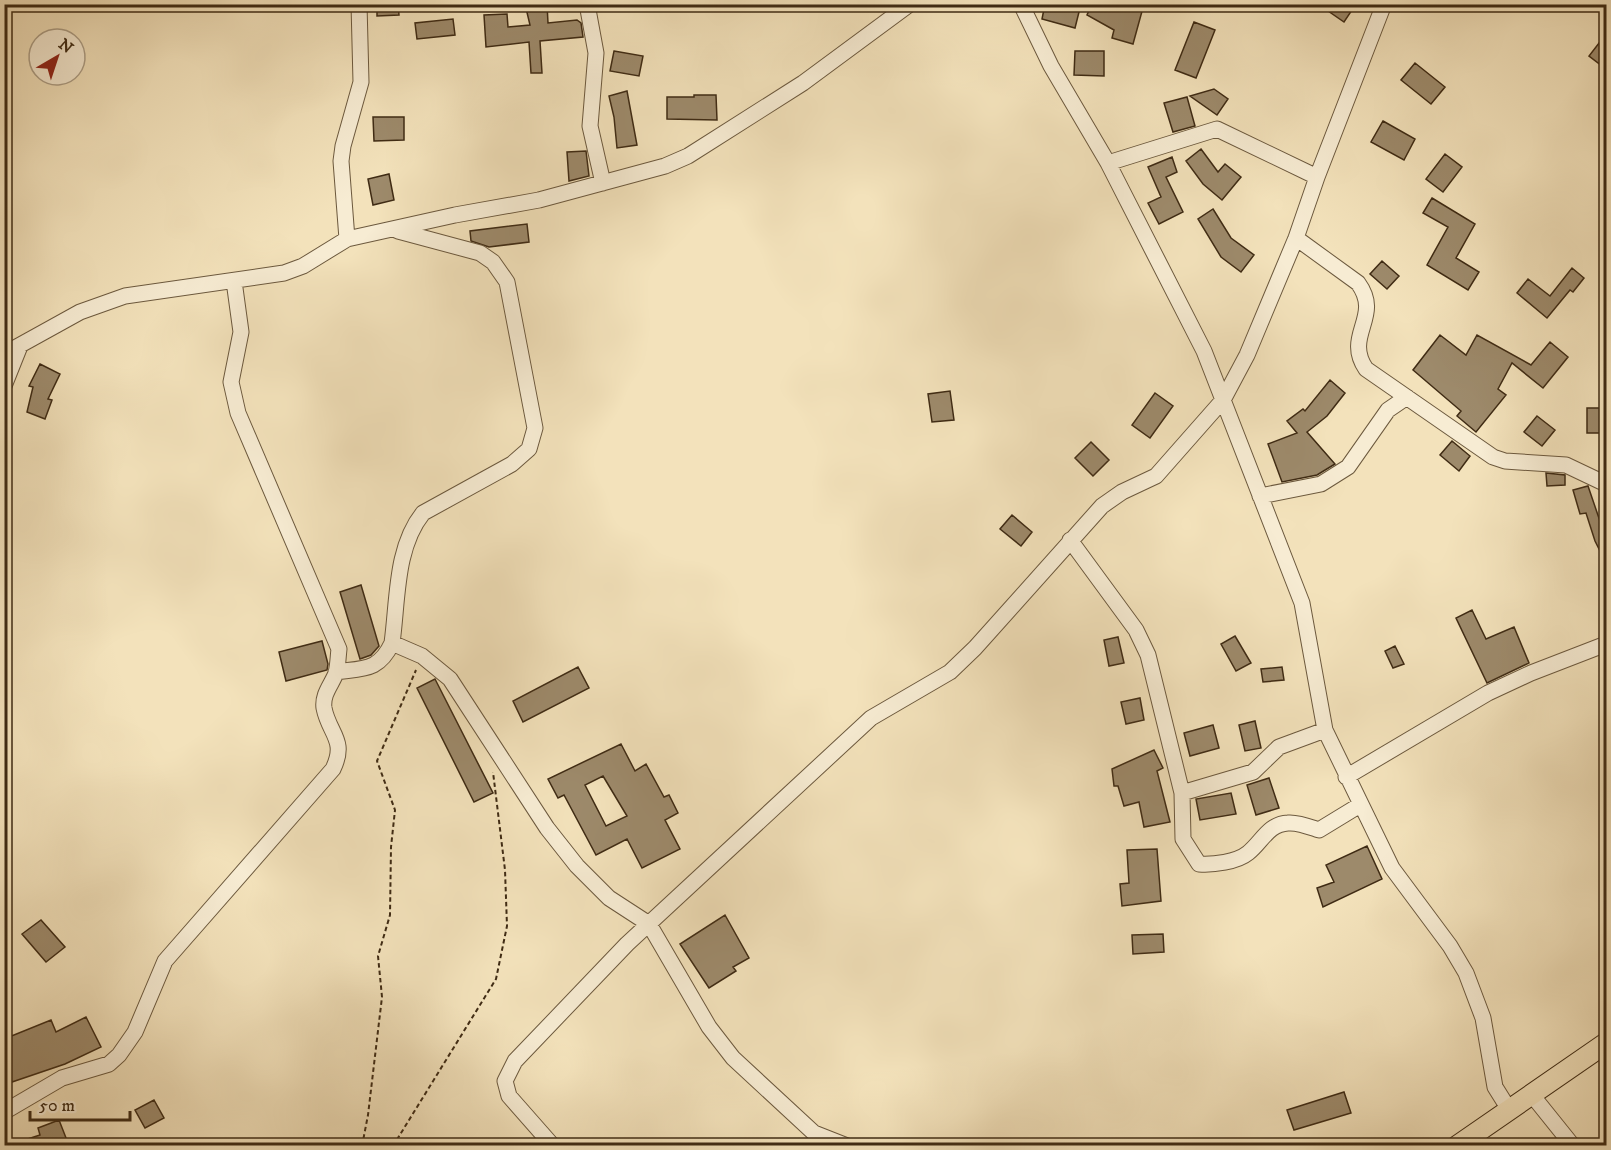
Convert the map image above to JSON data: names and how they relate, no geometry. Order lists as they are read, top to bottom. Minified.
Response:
{"scale_bar":"50 m","north":"top right"}
